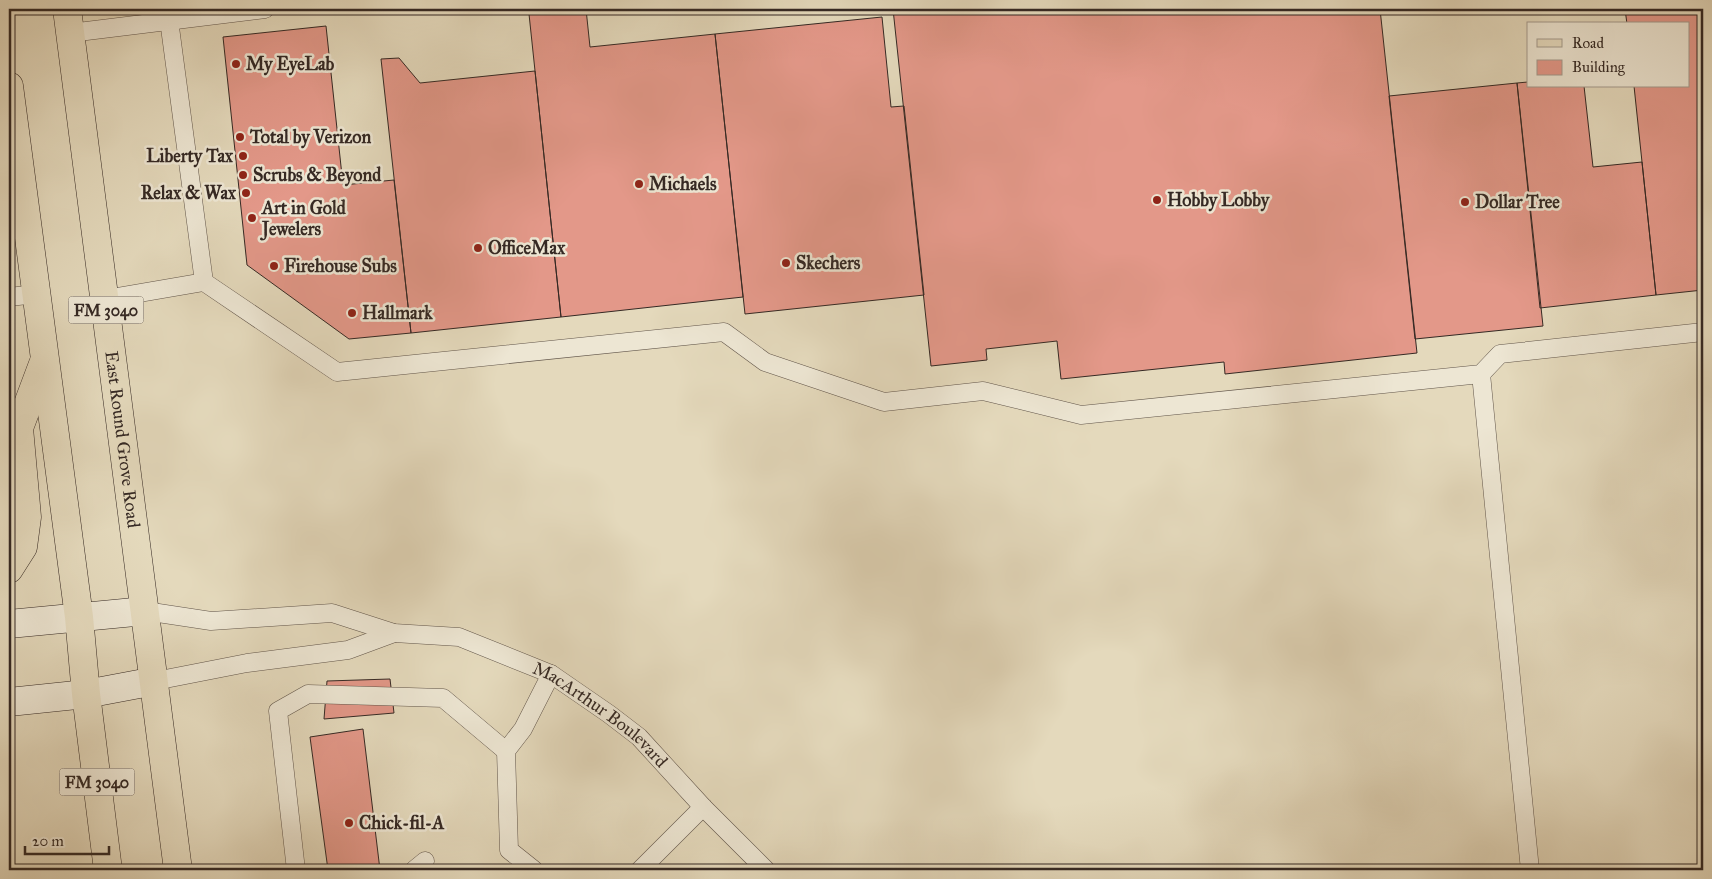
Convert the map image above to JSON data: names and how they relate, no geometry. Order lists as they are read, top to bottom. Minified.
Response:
{"streets":{"main road":["FM 3040","East Round Grove Road"],"lane":["MacArthur Boulevard"]},"places":["My EyeLab","Total by Verizon","Liberty Tax","Scrubs & Beyond","Michaels","Relax & Wax","Hobby Lobby","Dollar Tree","Art in Gold Jewelers","OfficeMax","Skechers","Firehouse Subs","Hallmark","Chick-fil-A"],"legend":["Road","Building"],"scale_bar":"20 m"}
